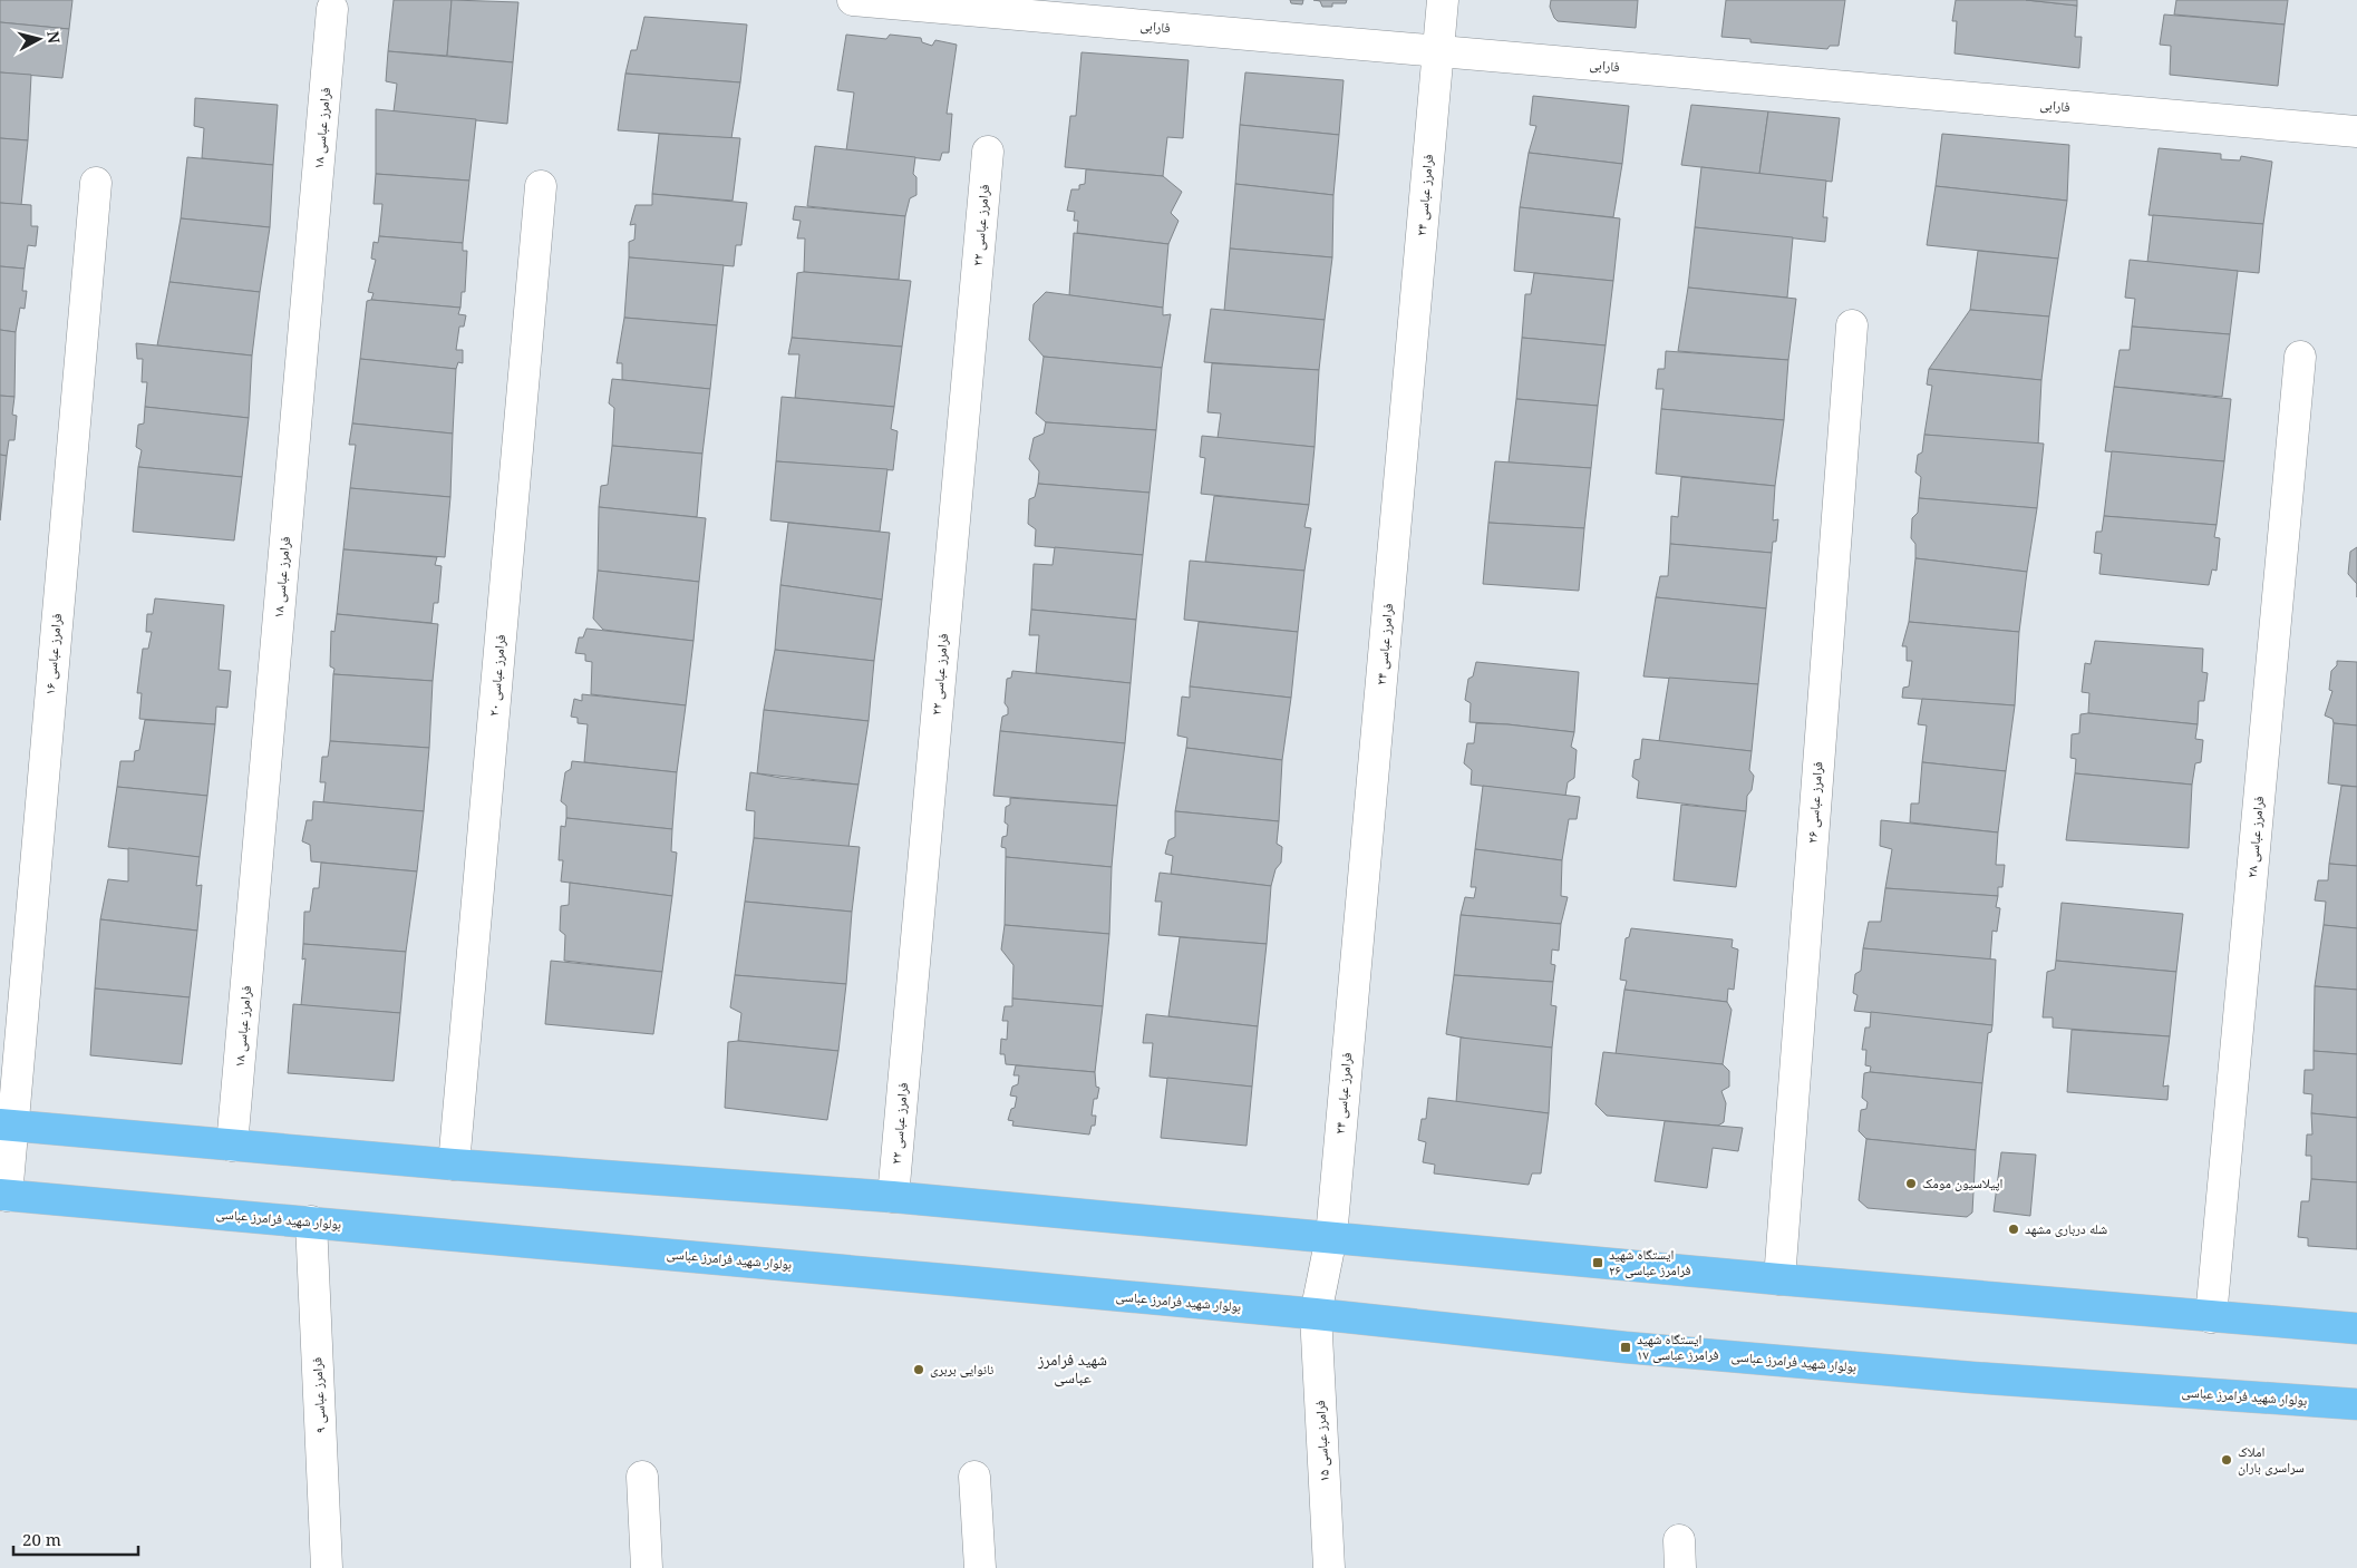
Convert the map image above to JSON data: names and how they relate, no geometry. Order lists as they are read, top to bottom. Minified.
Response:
{"streets":{"main road":["بولوار شهید فرامرز عباسی"],"street":["فارابی","فرامرز عباسی ۱۸","فرامرز عباسی ۲۴","فرامرز عباسی ۲۲","فرامرز عباسی ۱۶","فرامرز عباسی ۲۰","فرامرز عباسی ۲۶","فرامرز عباسی ۲۸","فرامرز عباسی ۹","فرامرز عباسی ۱۵"]},"crossings":[["فارابی","فرامرز عباسی ۲۴"],["فرامرز عباسی ۲۴","بولوار شهید فرامرز عباسی"],["فرامرز عباسی ۲۴","فرامرز عباسی ۱۵"],["فرامرز عباسی ۱۶","بولوار شهید فرامرز عباسی"],["بولوار شهید فرامرز عباسی","فرامرز عباسی ۹"],["بولوار شهید فرامرز عباسی","فرامرز عباسی ۱۵"]],"districts":["شهید فرامرز عباسی"],"places":{"other":["اپیلاسیون مومک","شله درباری مشهد","نانوایی بربری","املاک سراسری باران"],"transit":["ایستگاه شهید فرامرز عباسی ۲۶","ایستگاه شهید فرامرز عباسی ۱۷"]},"scale_bar":"20 m","north":"right"}
